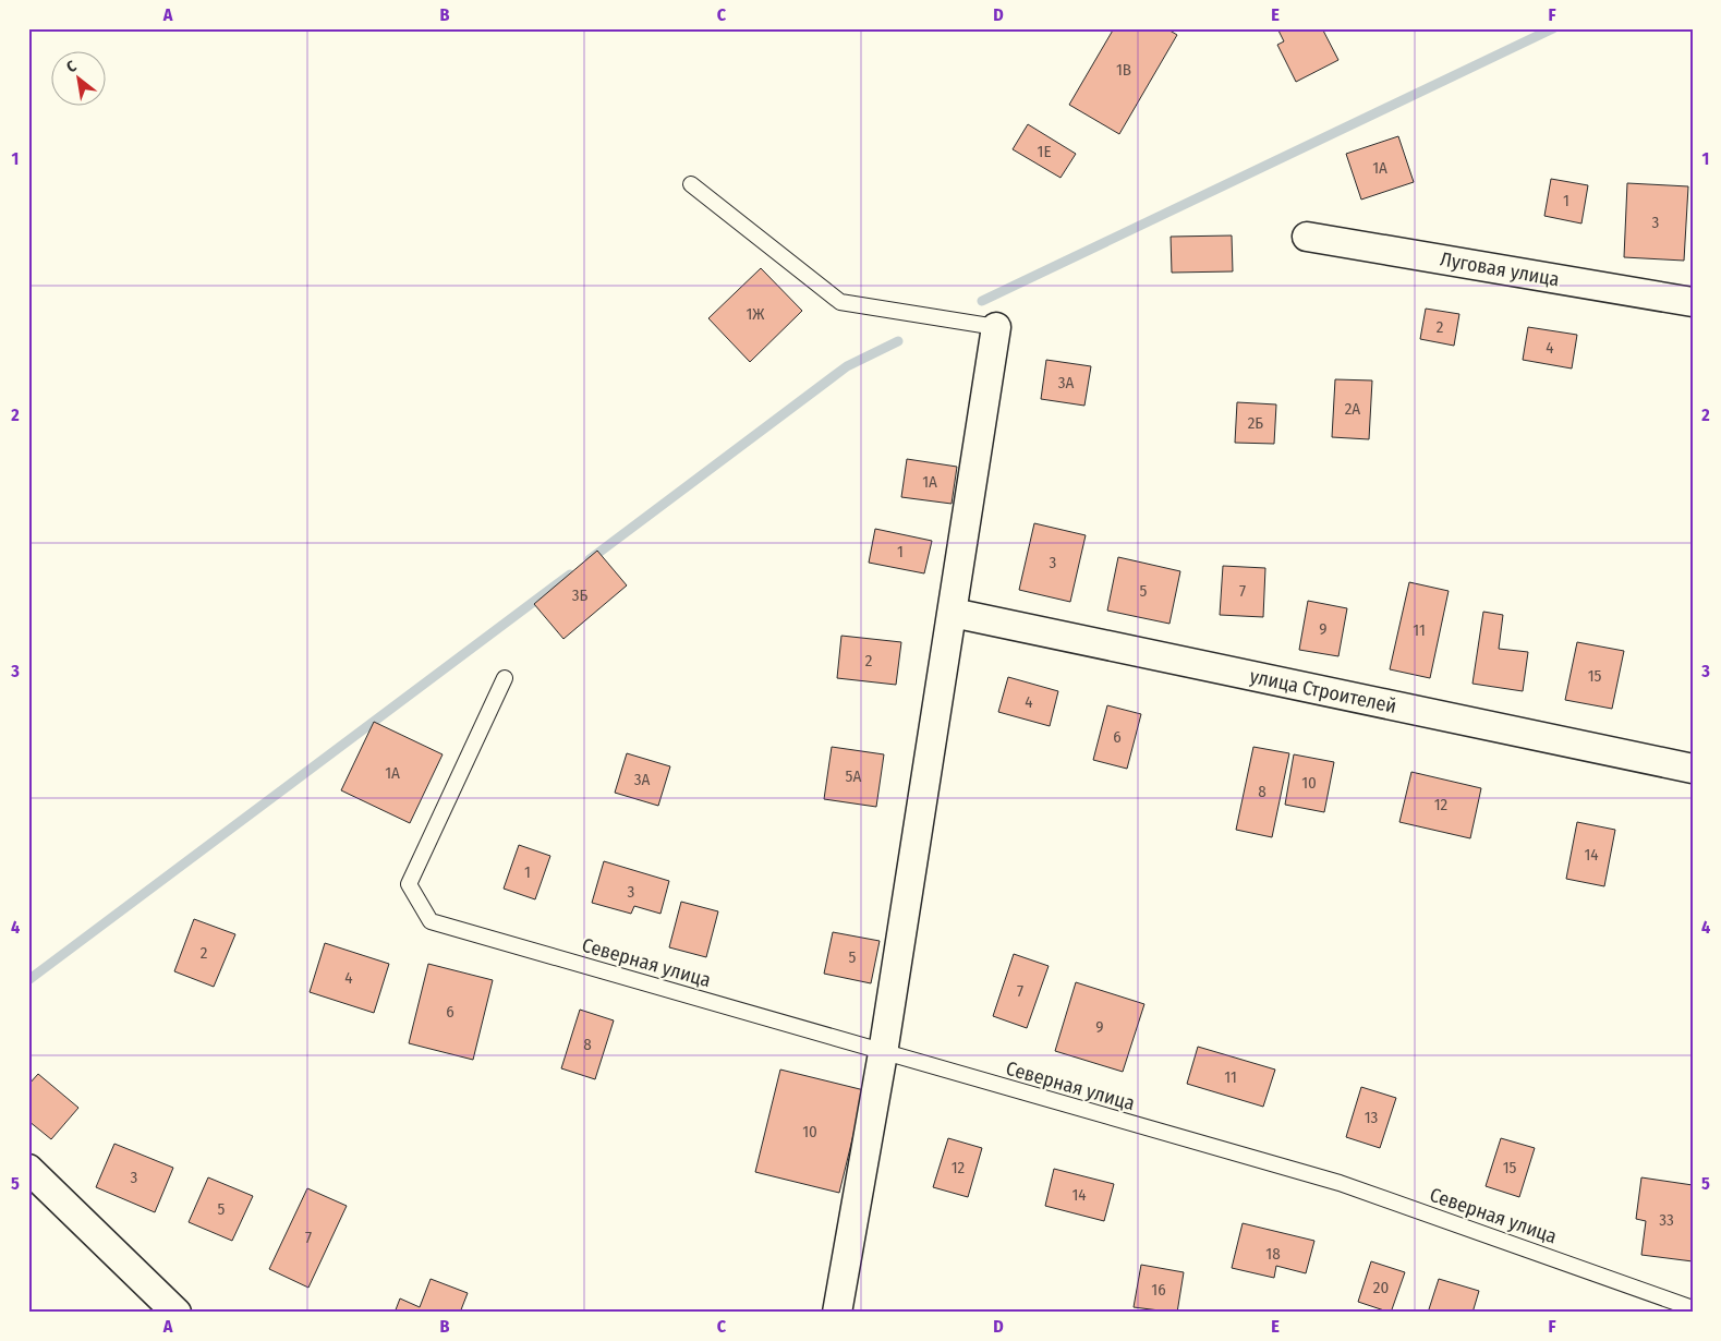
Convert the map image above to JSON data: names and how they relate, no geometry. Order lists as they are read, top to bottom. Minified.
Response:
{"streets":{"street":["Луговая улица","улица Строителей"],"lane":["Северная улица"]},"house_numbers":["1В","1Е","1А","1","3","1Ж","2","4","3А","2А","2Б","1А","1","3","5","7","3Б","9","11","2","15","4","6","1А","5А","3А","10","8","12","14","1","3","2","5","4","7","6","9","8","11","13","10","12","15","3","14","5","33","7","18","20","16"],"north":"top left","grid":{"columns":["A","B","C","D","E","F"],"rows":["1","2","3","4","5"]}}
